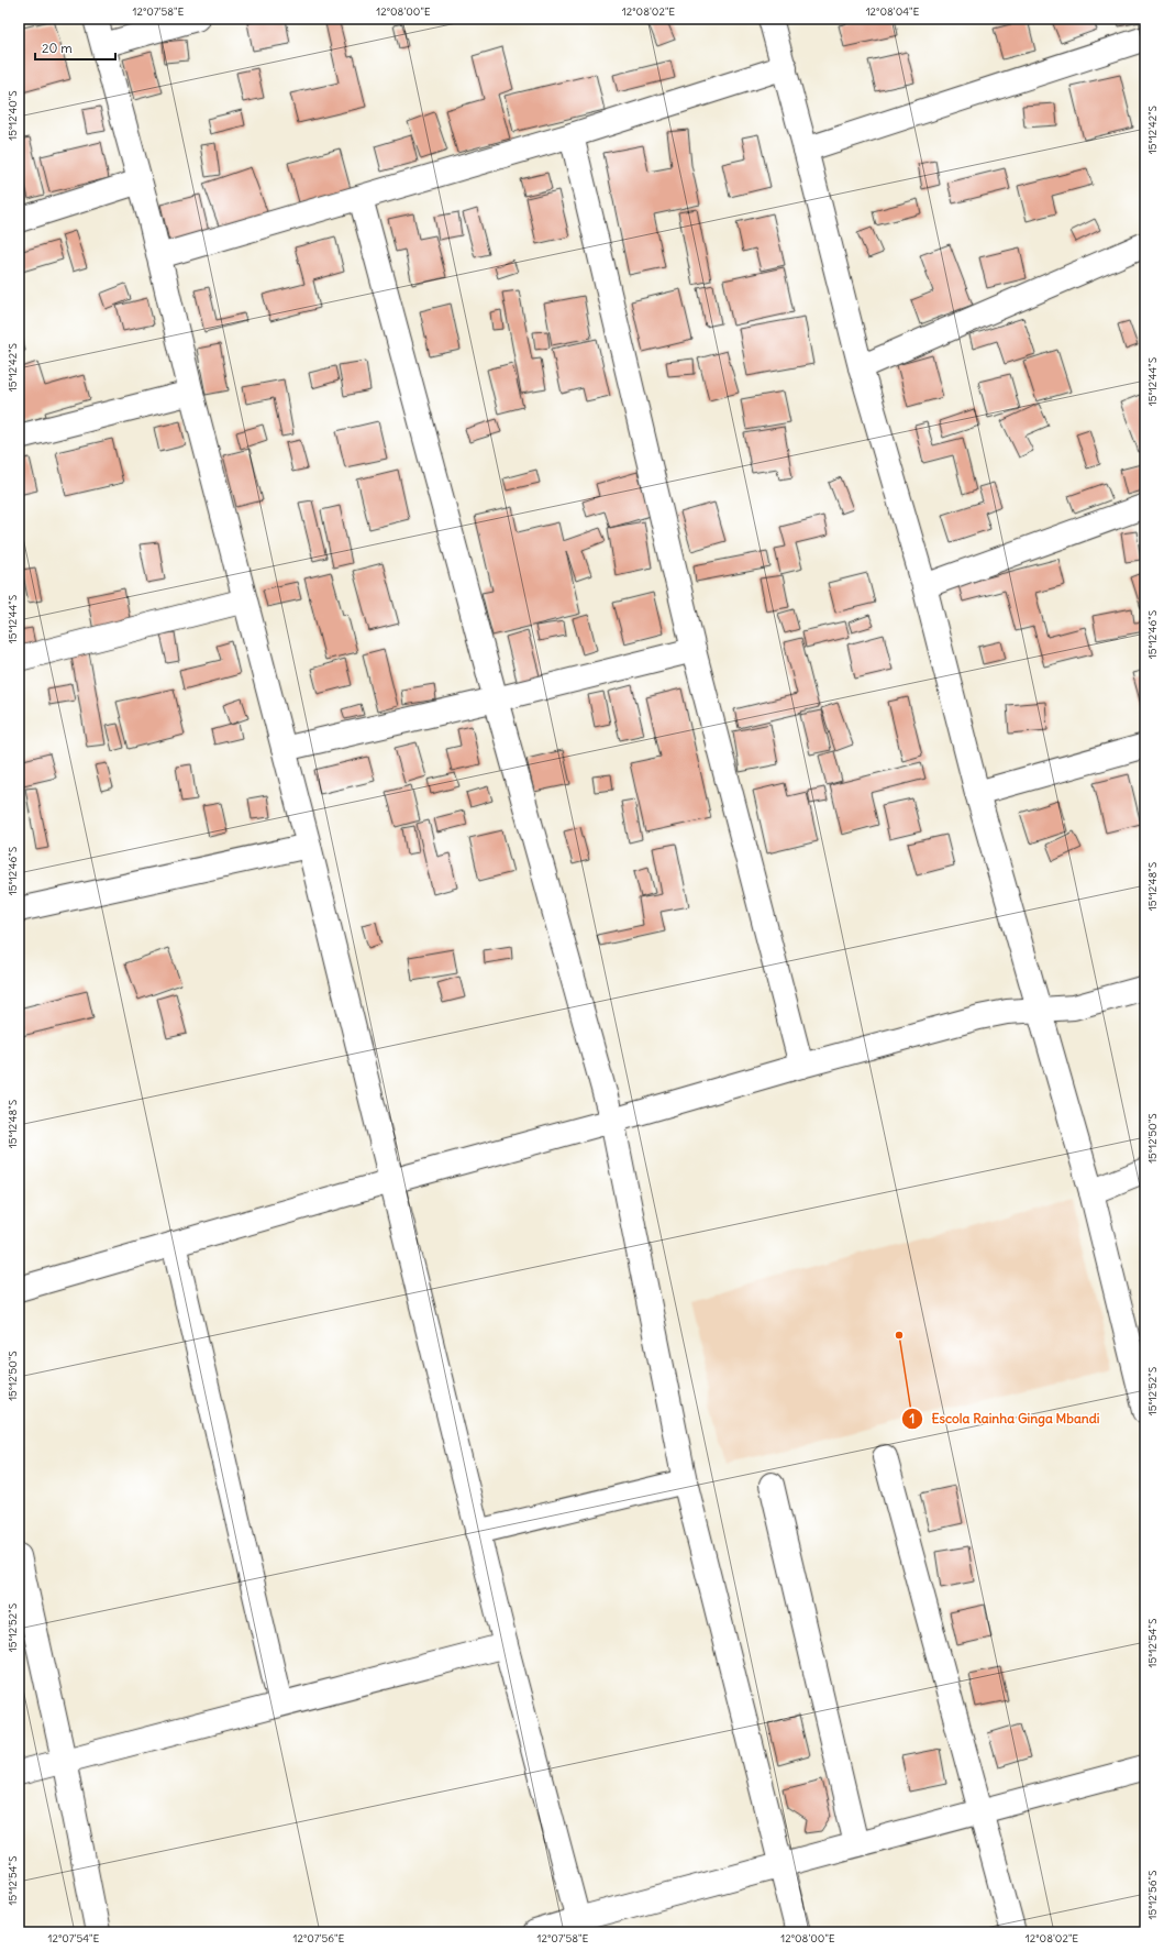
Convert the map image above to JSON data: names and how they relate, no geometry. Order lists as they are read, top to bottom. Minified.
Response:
{"places":["Escola Rainha Ginga Mbandi"],"scale_bar":"20 m","coordinates":["12°07'58\"E","12°08'00\"E","12°08'02\"E","12°08'04\"E","15°12'40\"S","15°12'42\"S","15°12'44\"S","15°12'46\"S","15°12'48\"S","15°12'50\"S","15°12'52\"S","15°12'54\"S","15°12'56\"S","12°07'54\"E","12°07'56\"E"]}
